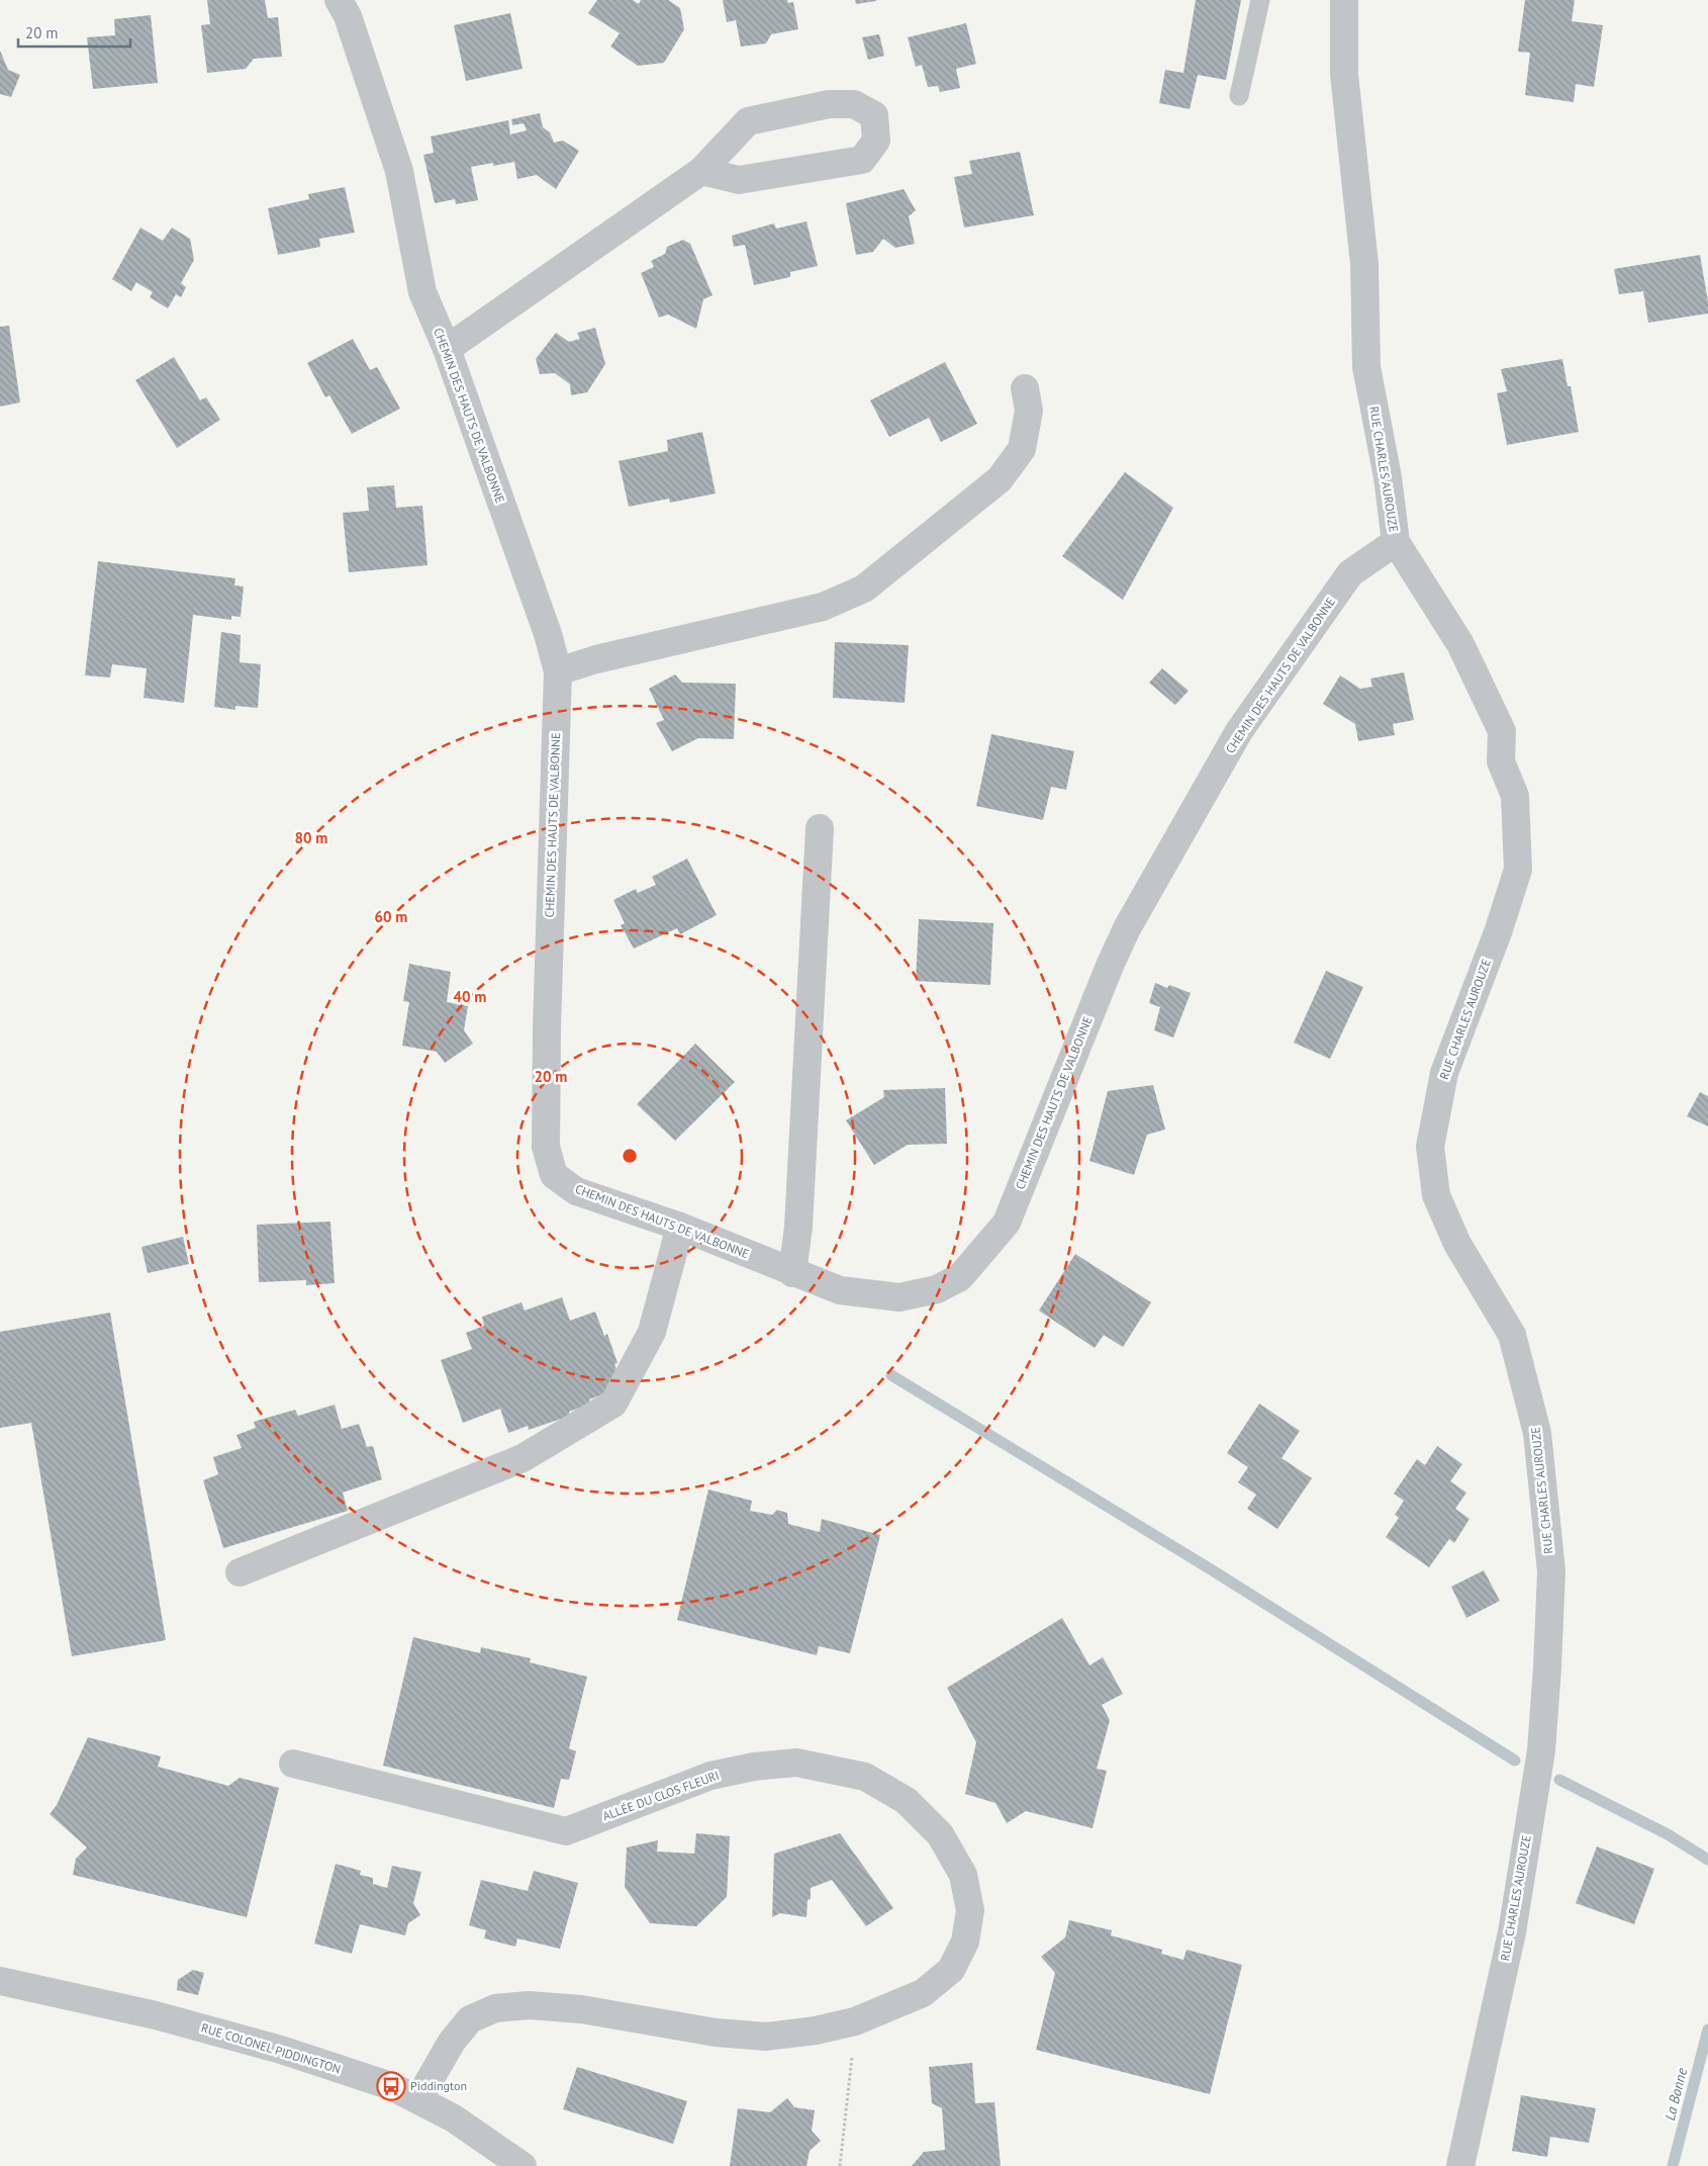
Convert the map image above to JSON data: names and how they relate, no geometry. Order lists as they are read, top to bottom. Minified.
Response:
{"streets":{"street":["CHEMIN DES HAUTS DE VALBONNE","RUE CHARLES AUROUZE","ALLÉE DU CLOS FLEURI","RUE COLONEL PIDDINGTON"]},"crossings":[["CHEMIN DES HAUTS DE VALBONNE","RUE CHARLES AUROUZE"],["ALLÉE DU CLOS FLEURI","RUE COLONEL PIDDINGTON"]],"water":["La Bonne"],"places":{"bus stop":["Piddington"]},"scale_bar":"20 m","rings":["80 m","60 m","40 m","20 m"]}
